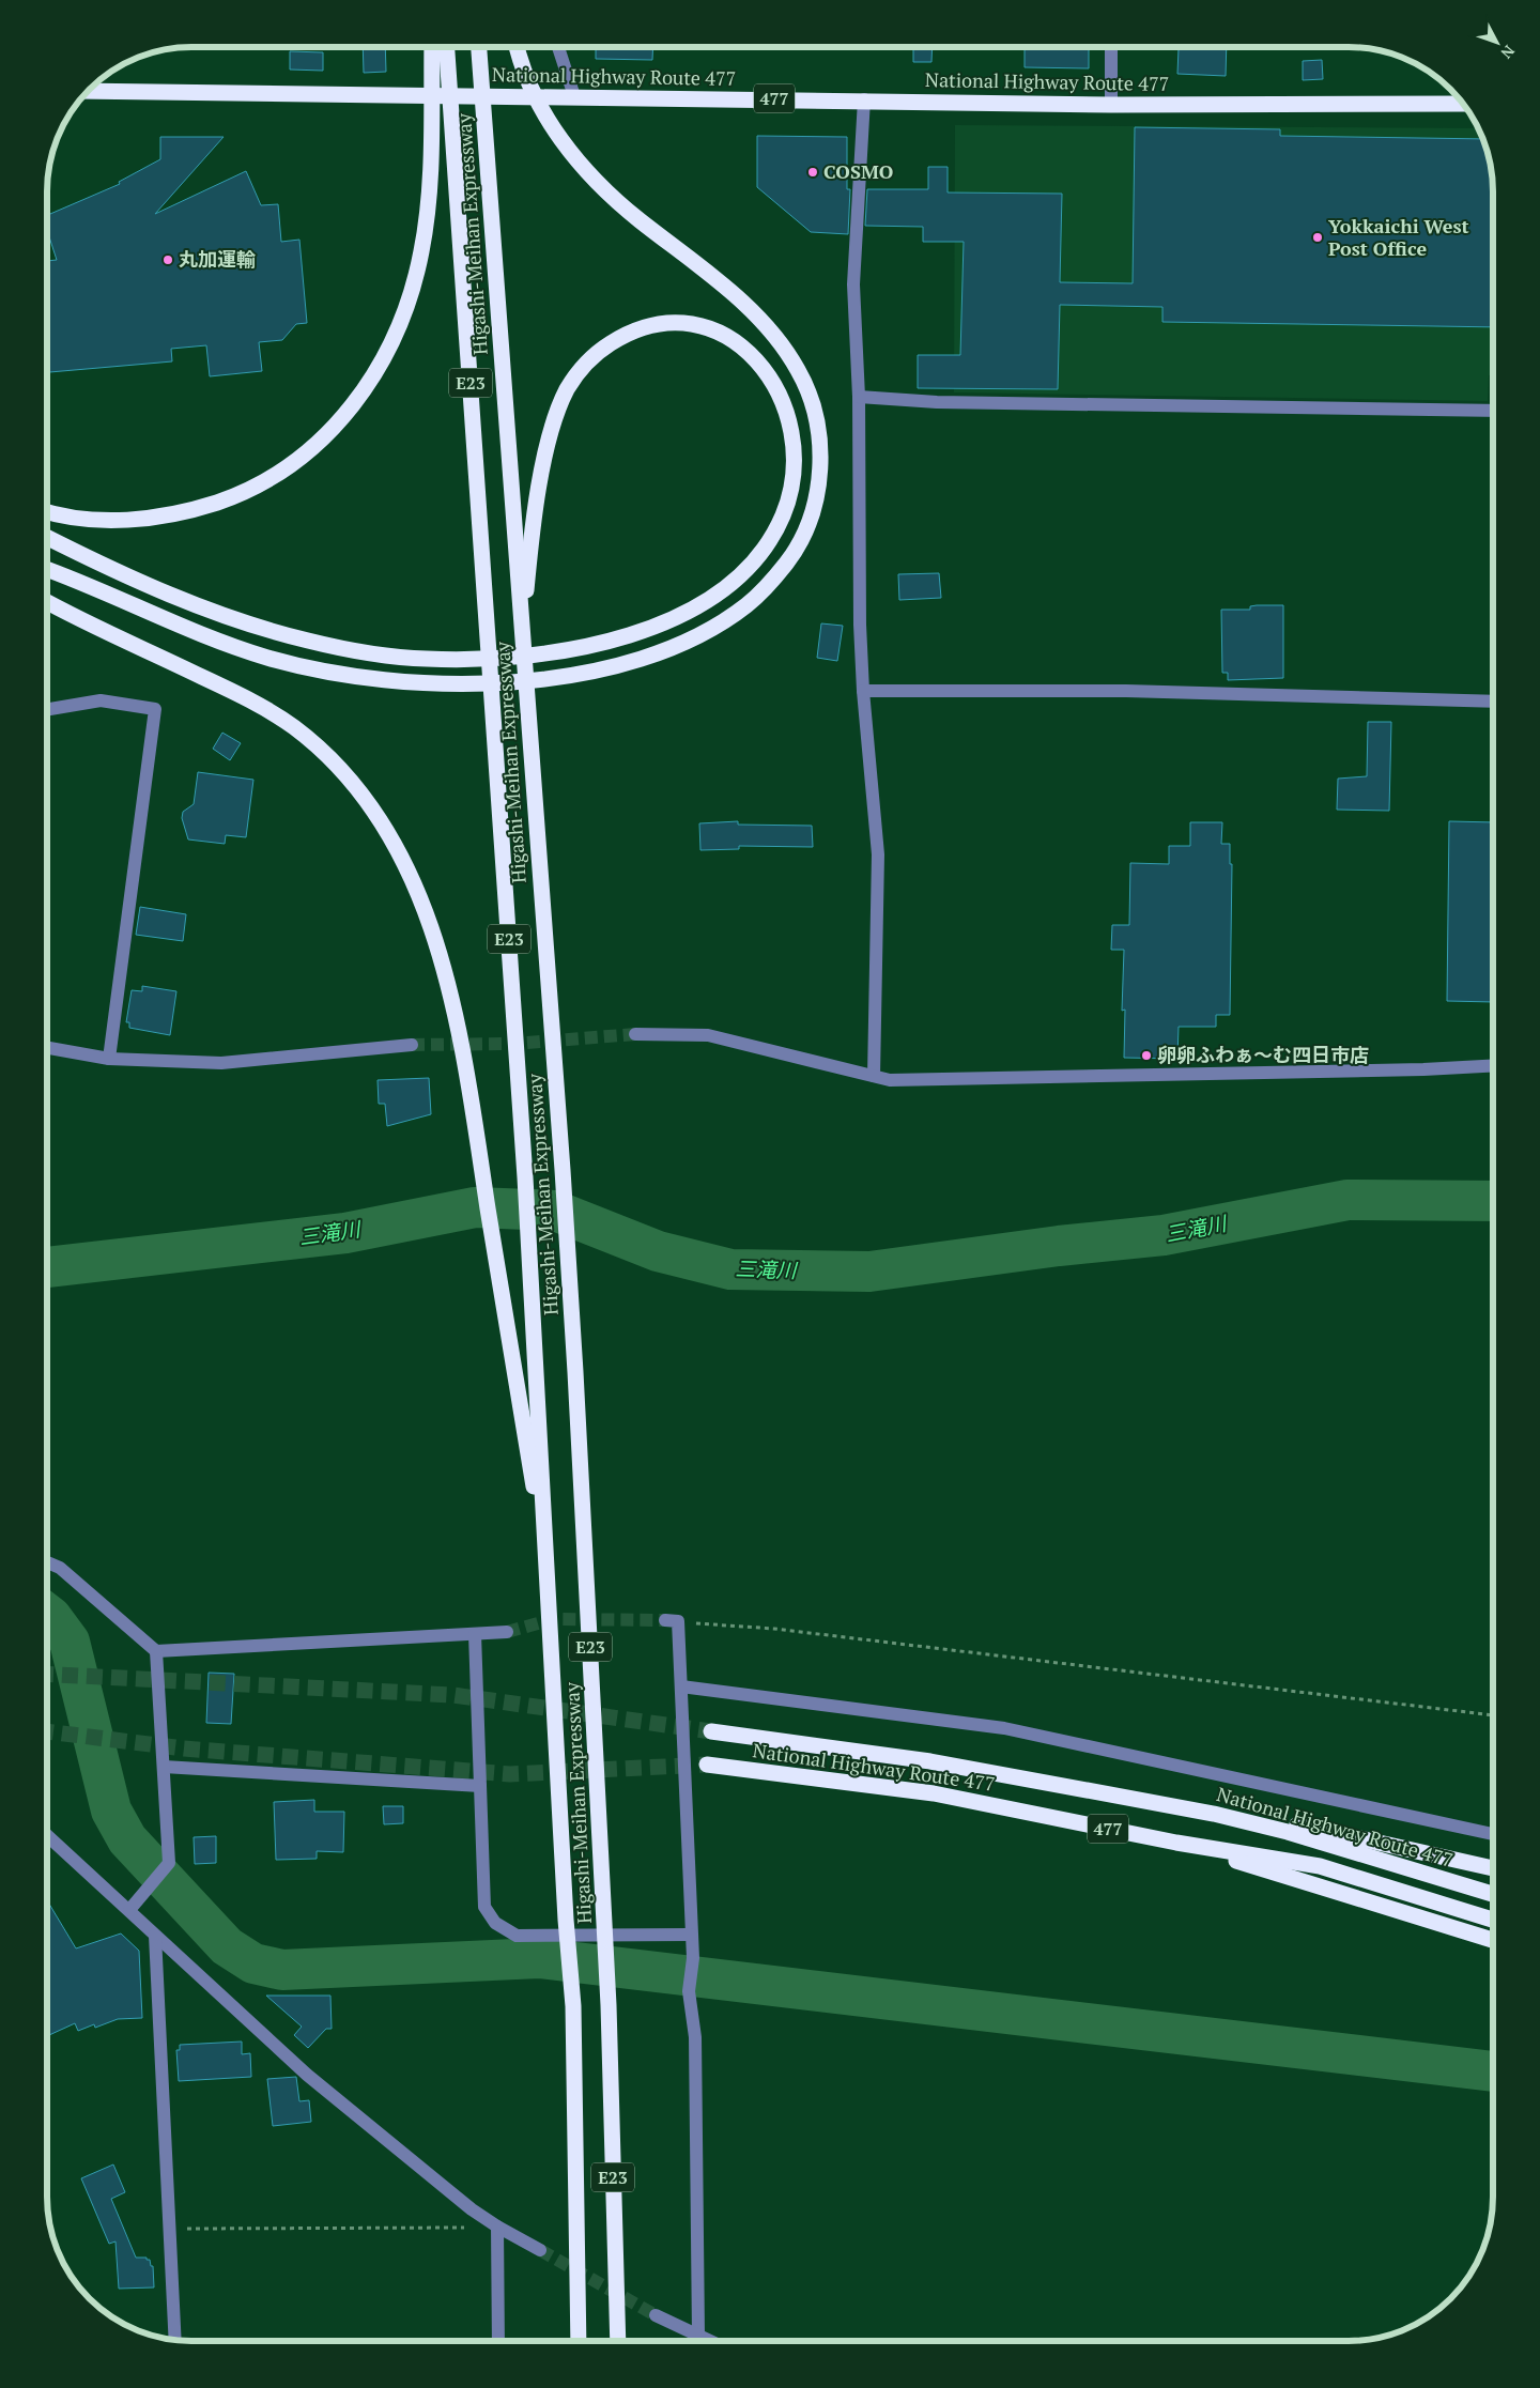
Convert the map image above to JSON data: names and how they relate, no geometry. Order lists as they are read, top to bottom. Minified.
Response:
{"streets":{"highway":["National Highway Route 477","477","Higashi-Meihan Expressway","E23"]},"crossings":[["National Highway Route 477","477"]],"water":["三滝川"],"places":["COSMO","Yokkaichi West Post Office","丸加運輸","卵卵ふわぁ～む四日市店"],"north":"bottom right"}
